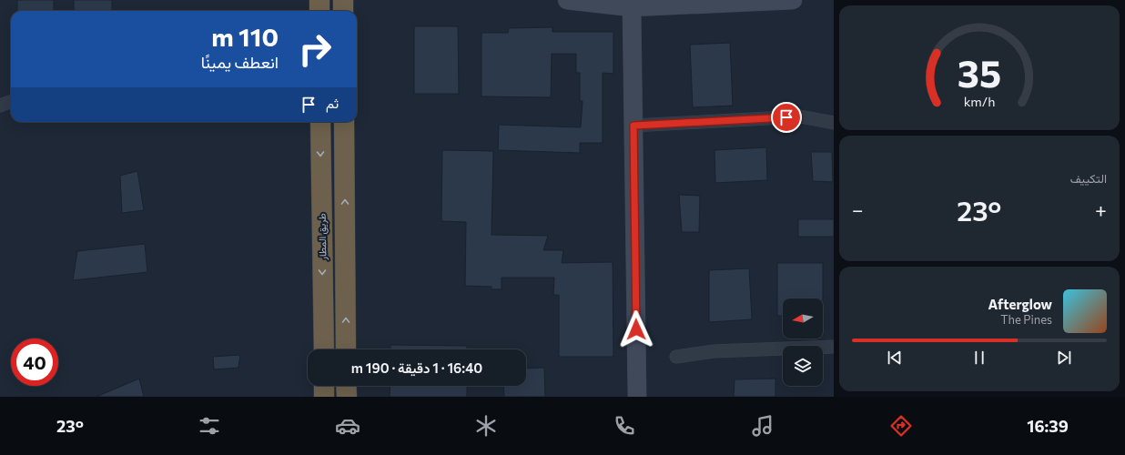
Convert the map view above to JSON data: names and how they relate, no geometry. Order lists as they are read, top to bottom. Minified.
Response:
{"streets":{"highway":["طريق المطار"]},"north":"left","page":{"turn":["110 m","انعطف يمينًا"],"then":"ثم","tile":"التكييف","heat":["−","23°","+"],"song":["Afterglow","The Pines"],"limit":"40","trip":"16:40 · 1 دقيقة · 190 m","tabs":["16:39","23°"],"gauge":["35","km/h"]}}
